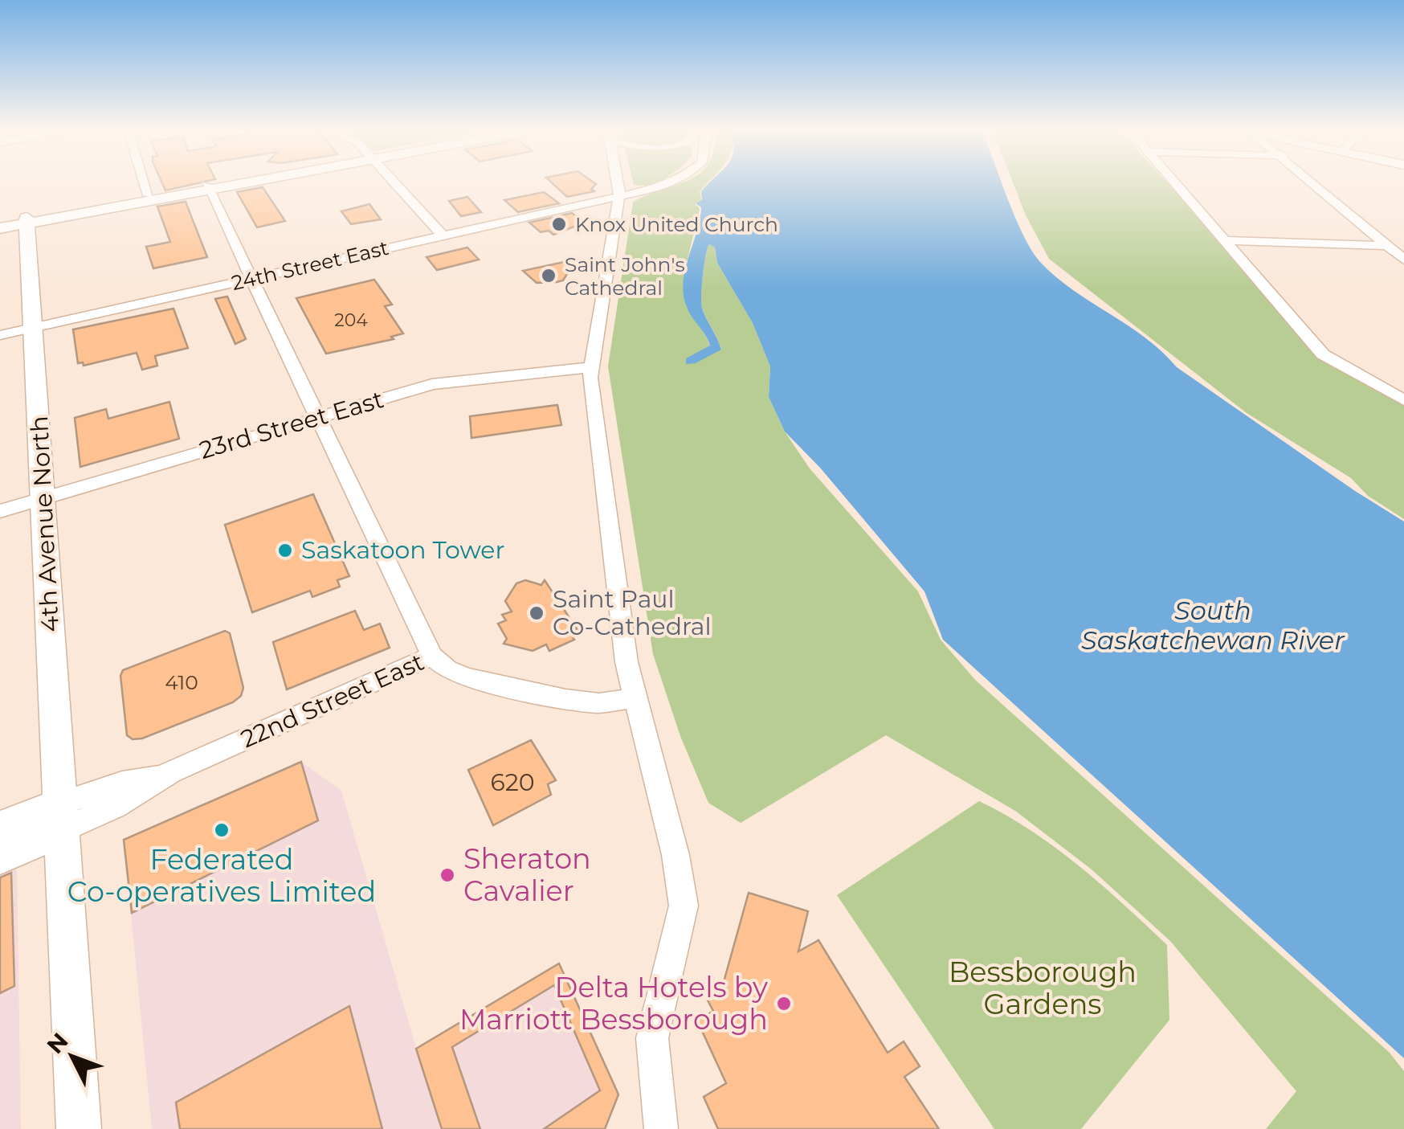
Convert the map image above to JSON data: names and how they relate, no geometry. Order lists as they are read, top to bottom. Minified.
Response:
{"streets":{"main road":["4th Avenue North","22nd Street East"],"street":["24th Street East","23rd Street East"]},"crossings":[["24th Street East","4th Avenue North"],["23rd Street East","4th Avenue North"],["4th Avenue North","22nd Street East"]],"water":["South Saskatchewan River"],"parks":["Bessborough Gardens"],"places":["Knox United Church","Saint John's Cathedral","Saskatoon Tower","Saint Paul Co-Cathedral","Federated Co-operatives Limited","Sheraton Cavalier","Delta Hotels by Marriott Bessborough"],"house_numbers":["204","410","620"],"north":"top left"}
